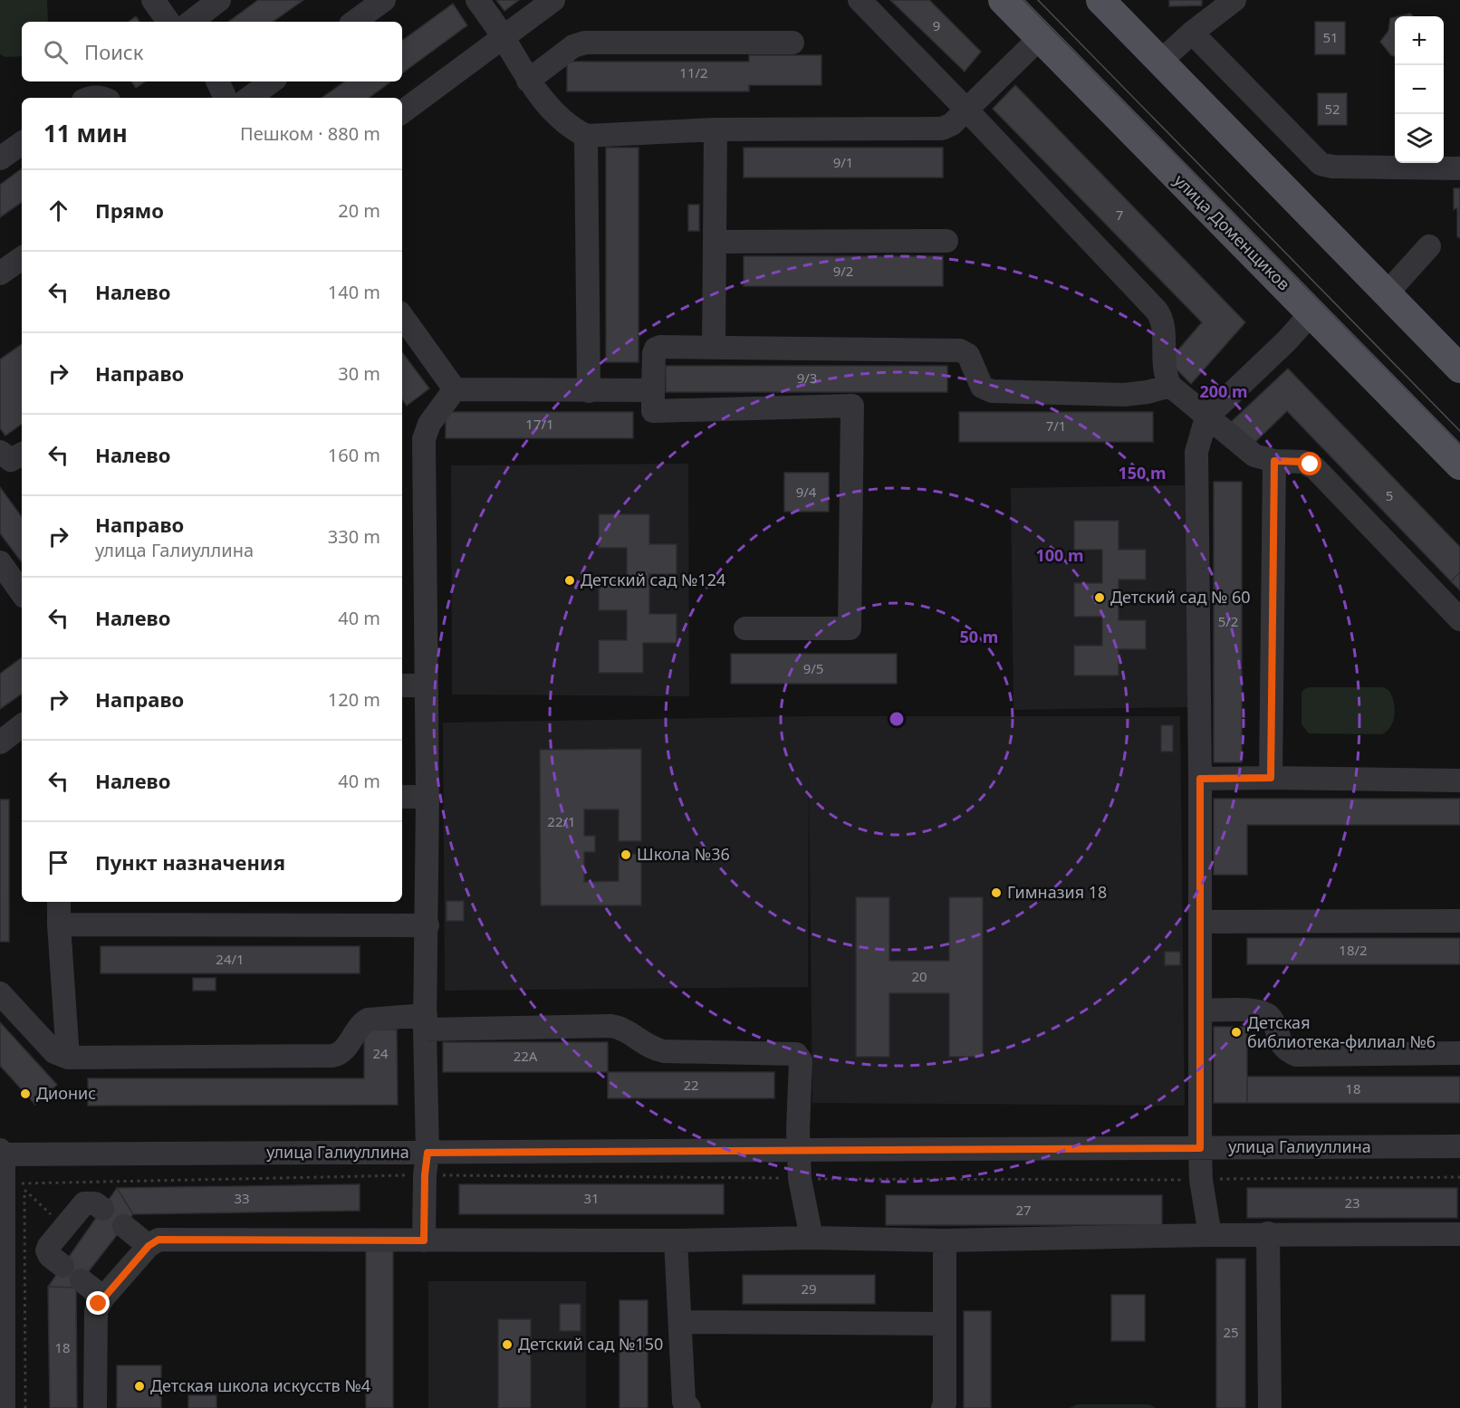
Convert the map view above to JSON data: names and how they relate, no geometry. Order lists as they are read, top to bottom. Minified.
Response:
{"streets":{"main road":["улица Доменщиков"],"street":["улица Галиуллина"]},"places":["Детский сад №124","Детский сад № 60","Школа №36","Гимназия 18","Детская библиотека-филиал №6","Дионис","Детский сад №150","Детская школа искусств №4"],"house_numbers":["9","51","11/2","52","9/1","7","9/2","9/3","17/1","7/1","9/4","5","5/2","9/5","22/1","18/2","24/1","20","24","22А","22","18","33","31","23","27","29","25","18"],"page":{"map_buttons":["+","−"],"search":"Поиск","heading":["11 мин","Пешком · 880 m"],"list":[["Прямо","20 m"],["Налево","140 m"],["Направо","30 m"],["Налево","160 m"],["Направо","улица Галиуллина","330 m"],["Налево","40 m"],["Направо","120 m"],["Налево","40 m"],"Пункт назначения"]},"rings":["200 m","150 m","100 m","50 m"]}
